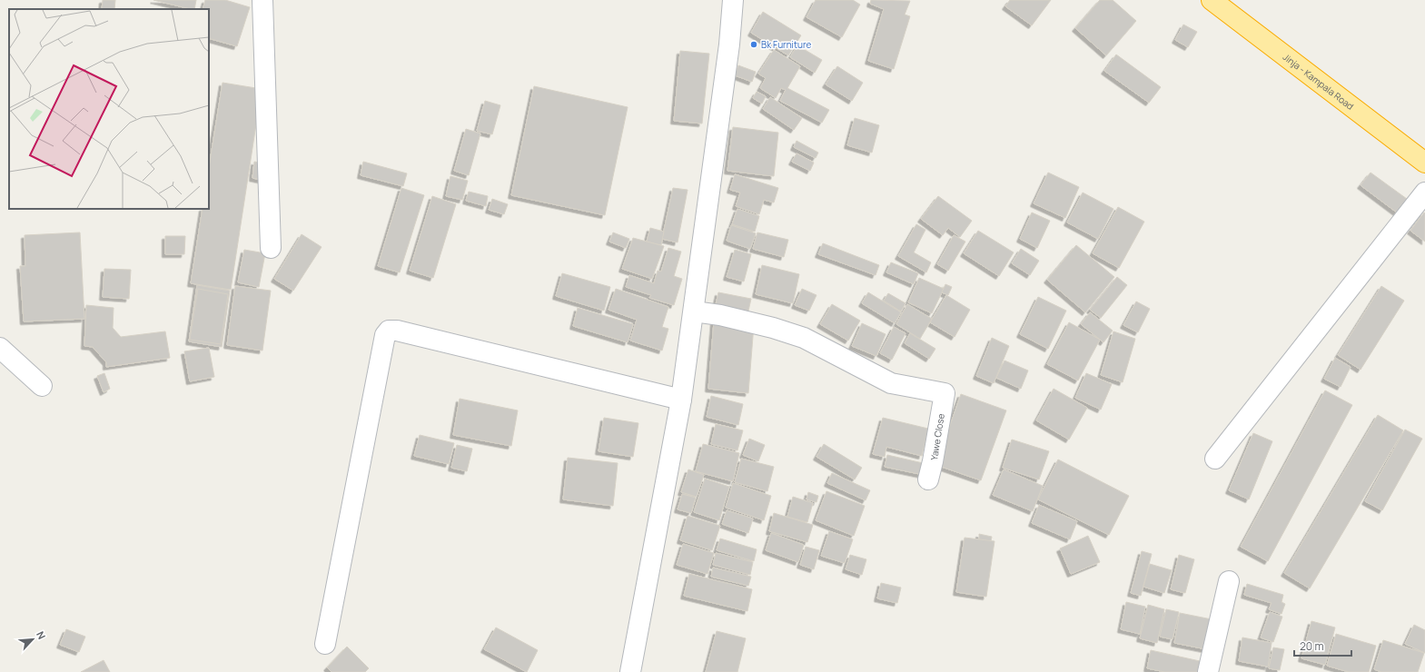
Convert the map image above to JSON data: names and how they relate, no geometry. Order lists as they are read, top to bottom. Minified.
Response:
{"streets":{"highway":["Jinja - Kampala Road"],"street":["Yawe Close"]},"places":["Bk Furniture"],"scale_bar":"20 m","north":"top right"}
